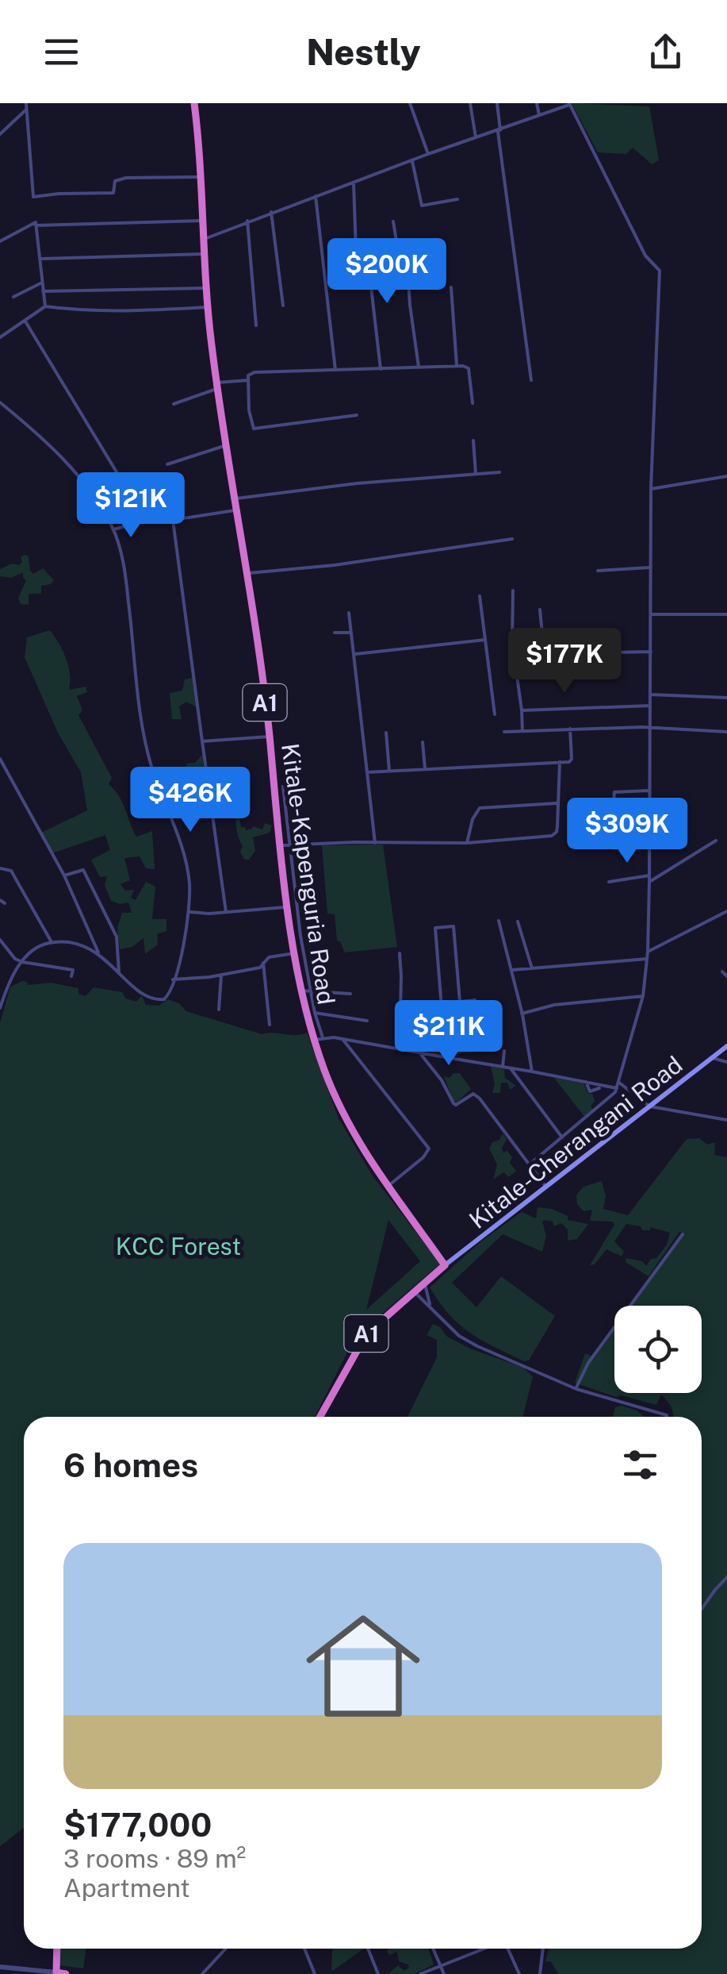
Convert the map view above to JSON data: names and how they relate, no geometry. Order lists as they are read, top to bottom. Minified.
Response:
{"streets":{"highway":["A1","Kitale-Kapenguria Road"],"main road":["Kitale-Cherangani Road"]},"crossings":[["A1","Kitale-Kapenguria Road"],["A1","Kitale-Cherangani Road"],["Kitale-Kapenguria Road","Kitale-Cherangani Road"]],"parks":["KCC Forest"],"page":{"header":"Nestly","price":["$200K","$121K","$177K","$426K","$309K","$211K"],"heading":"6 homes","list":[{"name":"$177,000","note":"3 rooms · 89 m² · Apartment"}]}}
